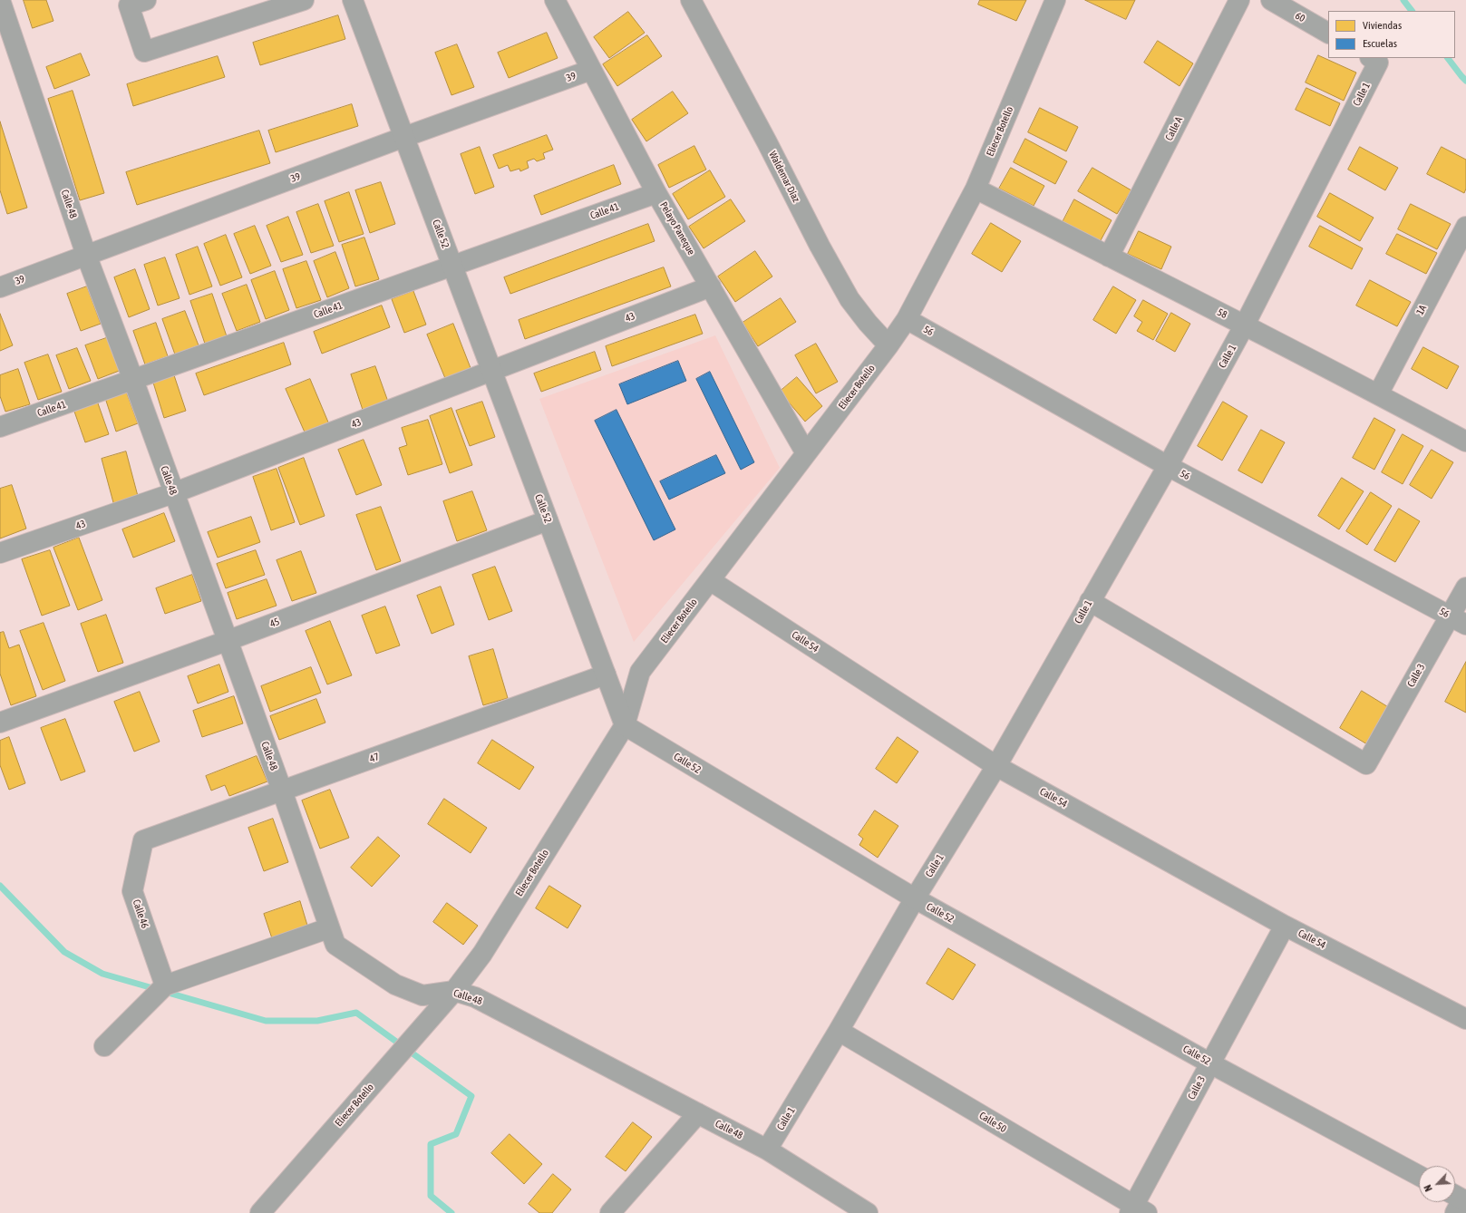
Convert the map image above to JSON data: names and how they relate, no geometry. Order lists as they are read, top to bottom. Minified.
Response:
{"streets":{"street":["60","39","Calle 1","Calle A","Eliecer Botello","Waldemar Díaz","Calle 48","Calle 41","Pelayo Paneque","Calle 52","1A","58","43","56","45","Calle 54","Calle 3","47","Calle 46","Calle 50"]},"crossings":[["39","Calle 48"],["39","Pelayo Paneque"],["39","Calle 52"],["Calle 1","Calle 48"],["Calle 1","Calle 52"],["Calle 1","58"],["Calle 1","56"],["Calle 1","Calle 54"],["Calle 1","Calle 3"],["Calle 1","Calle 50"],["Calle A","58"],["Eliecer Botello","Waldemar Díaz"],["Eliecer Botello","Calle 48"],["Eliecer Botello","Pelayo Paneque"],["Eliecer Botello","Calle 52"],["Eliecer Botello","58"],["Eliecer Botello","56"],["Eliecer Botello","Calle 54"],["Calle 48","Calle 41"],["Calle 48","43"],["Calle 48","45"],["Calle 48","47"],["Calle 41","Pelayo Paneque"],["Calle 41","Calle 52"],["Pelayo Paneque","43"],["Calle 52","43"],["Calle 52","45"],["Calle 52","Calle 3"],["Calle 52","47"],["1A","58"],["56","Calle 3"],["Calle 54","Calle 3"],["Calle 3","Calle 50"],["47","Calle 46"]],"legend":["Viviendas","Escuelas"],"north":"bottom left"}
